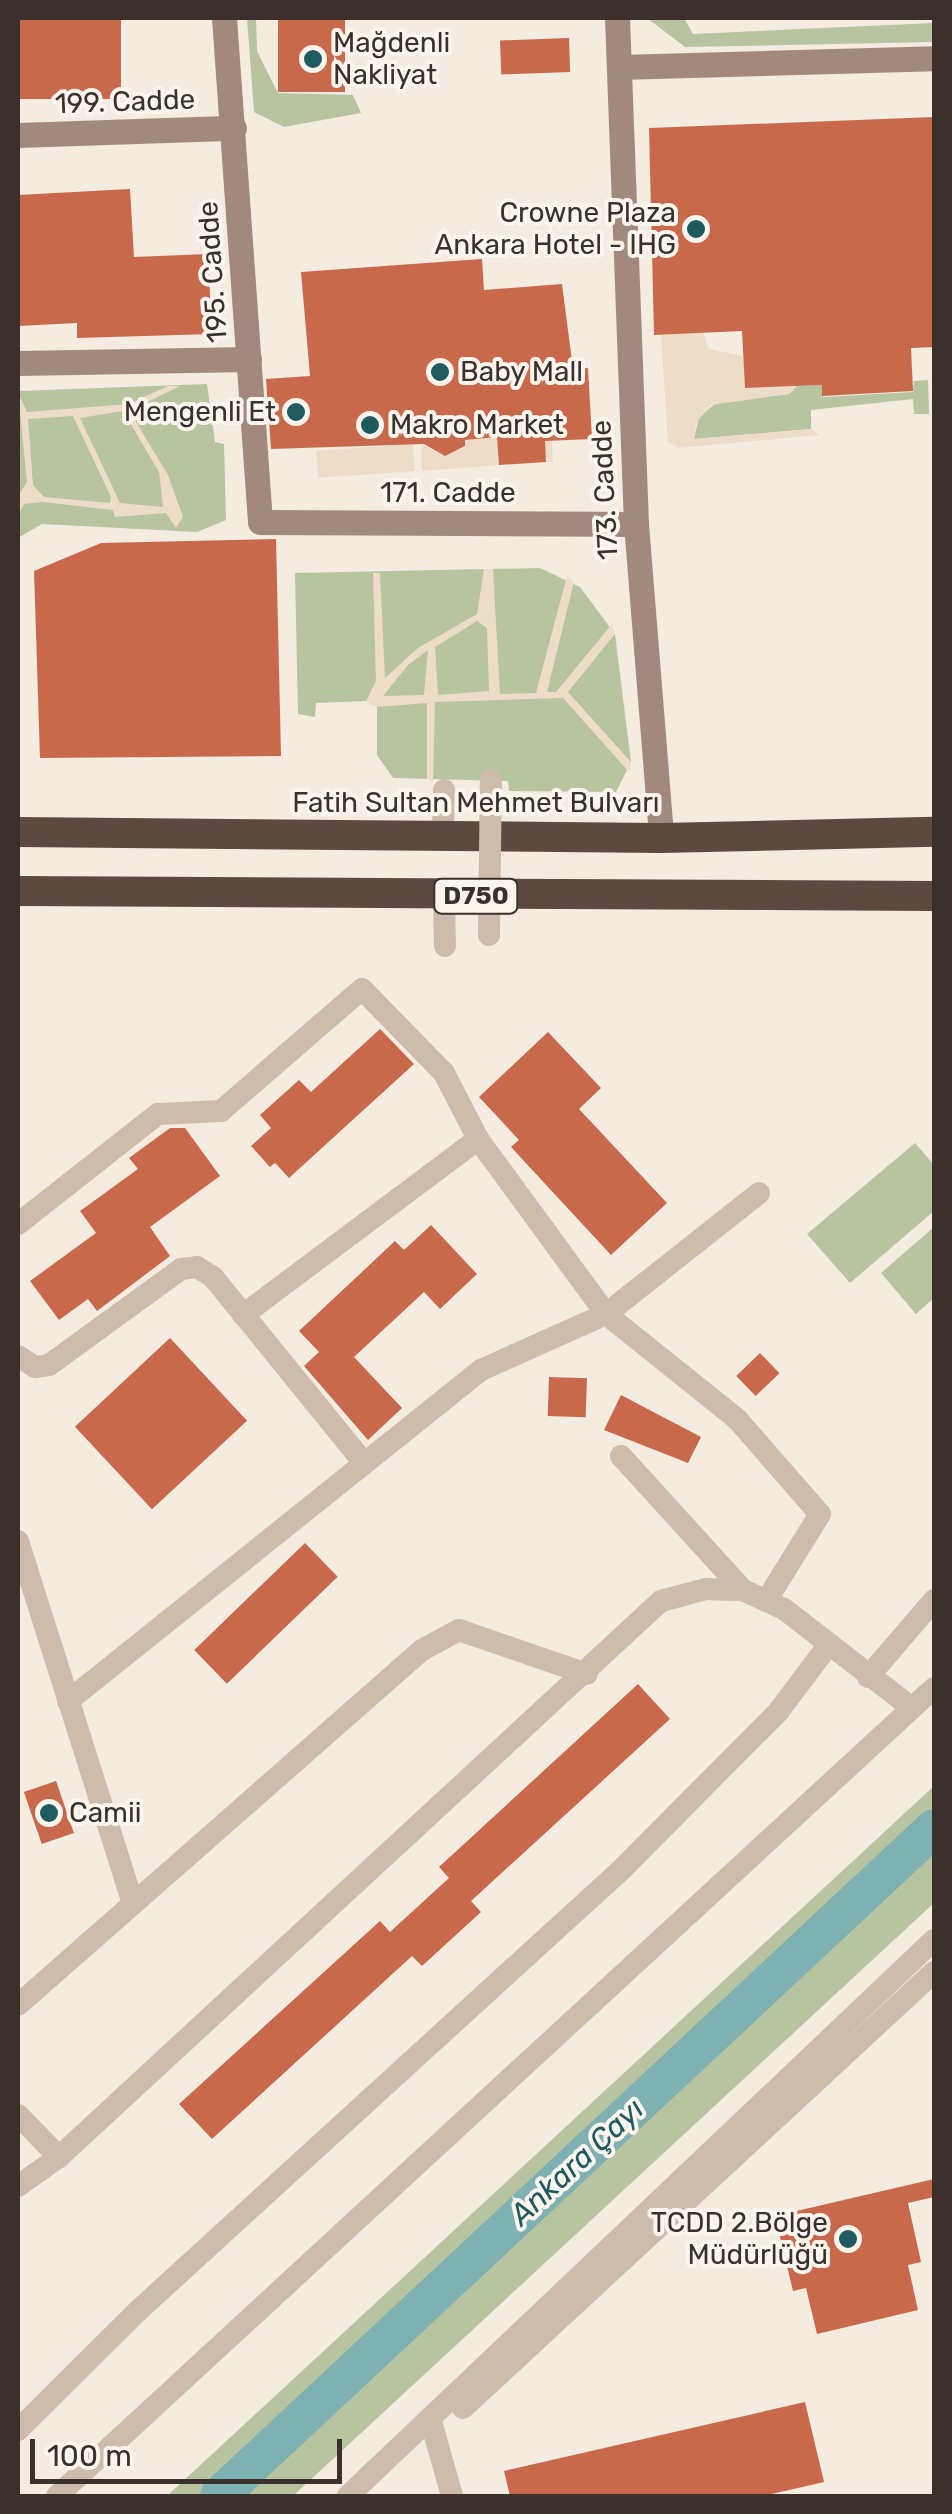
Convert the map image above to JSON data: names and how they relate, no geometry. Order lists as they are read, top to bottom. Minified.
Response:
{"streets":{"highway":["Fatih Sultan Mehmet Bulvarı","D750"],"street":["199. Cadde","195. Cadde","173. Cadde","171. Cadde"]},"crossings":[["199. Cadde","195. Cadde"],["195. Cadde","171. Cadde"],["173. Cadde","171. Cadde"],["173. Cadde","Fatih Sultan Mehmet Bulvarı"]],"water":["Ankara Çayı"],"places":["Mağdenli Nakliyat","Crowne Plaza Ankara Hotel - IHG","Baby Mall","Mengenli Et","Makro Market","Camii","TCDD 2.Bölge Müdürlüğü"],"scale_bar":"100 m"}
